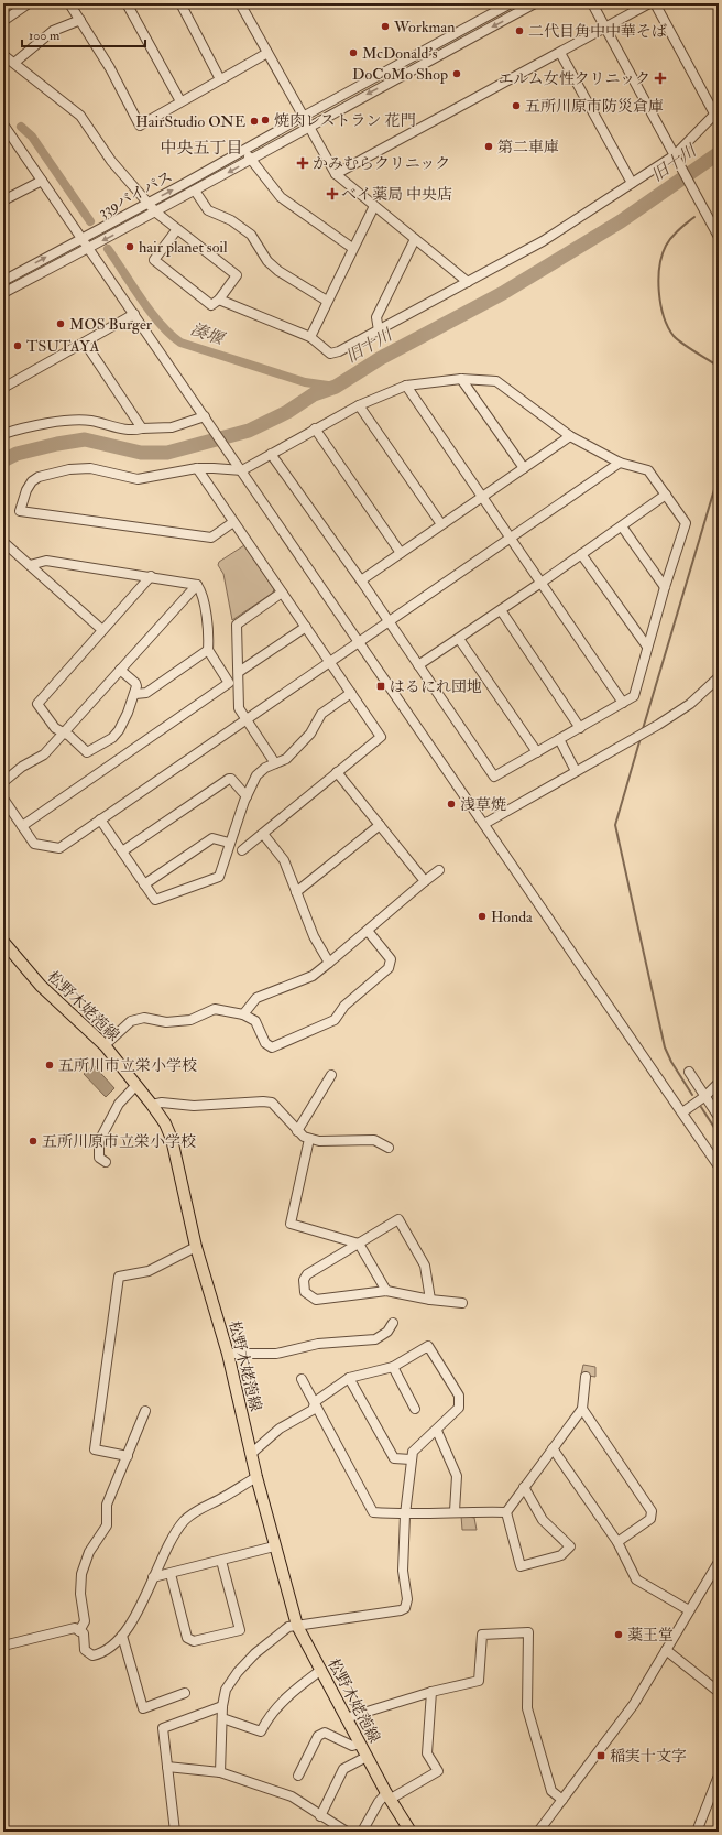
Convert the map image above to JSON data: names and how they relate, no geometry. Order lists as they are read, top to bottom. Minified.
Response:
{"streets":{"main road":["松野木姥萢線"],"street":["339バイパス"]},"districts":["中央五丁目"],"water":["旧十川","湊堰"],"places":{"other":["Workman","二代目角中中華そば","McDonald's","DoCoMo Shop","五所川原市防災倉庫","焼肉レストラン 花門","HairStudio ONE","第二車庫","hair planet soil","MOS Burger","TSUTAYA","浅草焼","Honda","五所川市立栄小学校","五所川原市立栄小学校","薬王堂"],"health":["エルム女性クリニック","かみむらクリニック","ベイ薬局 中央店"],"transit":["はるにれ団地","稲実十文字"]},"scale_bar":"100 m"}
